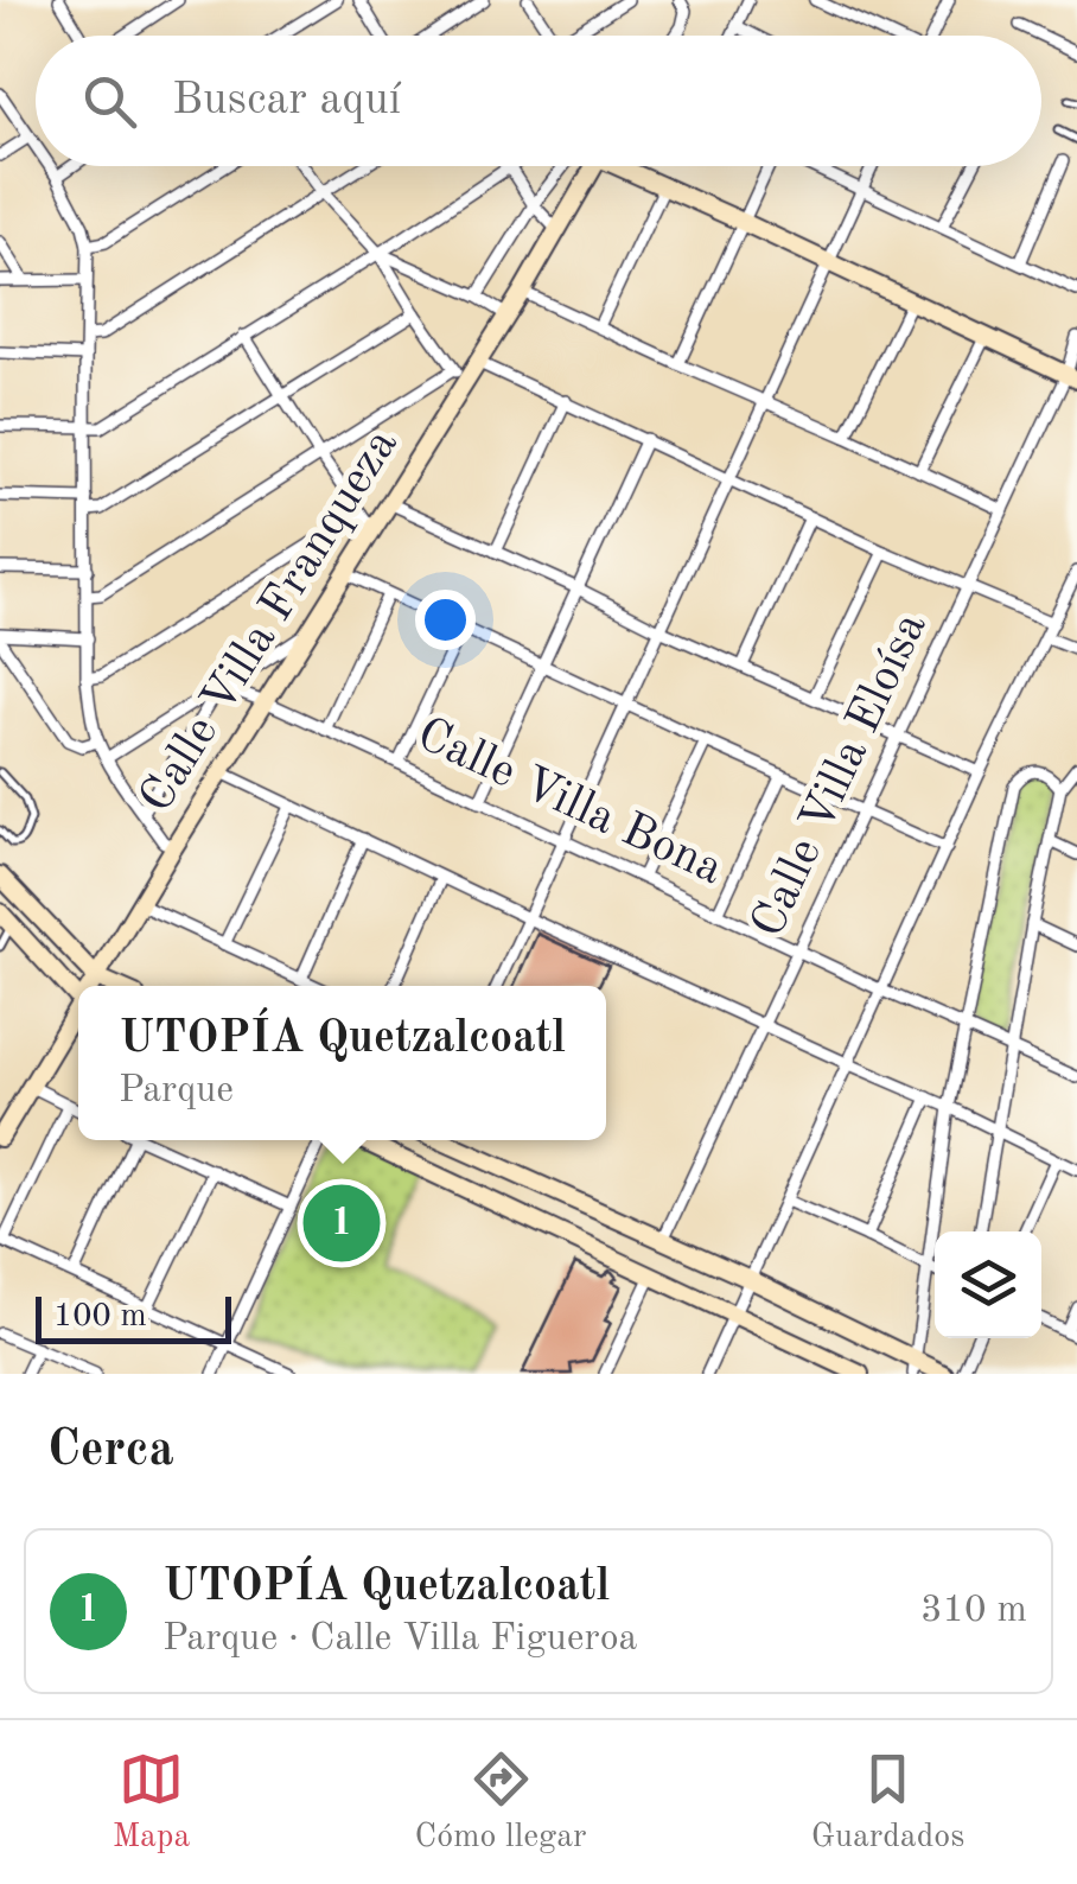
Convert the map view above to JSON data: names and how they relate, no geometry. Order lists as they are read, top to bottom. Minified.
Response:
{"streets":{"street":["Calle Villa Franqueza","Calle Villa Eloísa","Calle Villa Bona"]},"crossings":[["Calle Villa Franqueza","Calle Villa Bona"],["Calle Villa Eloísa","Calle Villa Bona"]],"scale_bar":"100 m","page":{"search":"Buscar aquí","popup":["UTOPÍA Quetzalcoatl","Parque"],"pins":"1","scale":"100 m","heading":"Cerca","list":[{"mark":"1","name":"UTOPÍA Quetzalcoatl","note":"Parque · Calle Villa Figueroa","value":"310 m"}],"nav":["Mapa","Cómo llegar","Guardados"]}}
